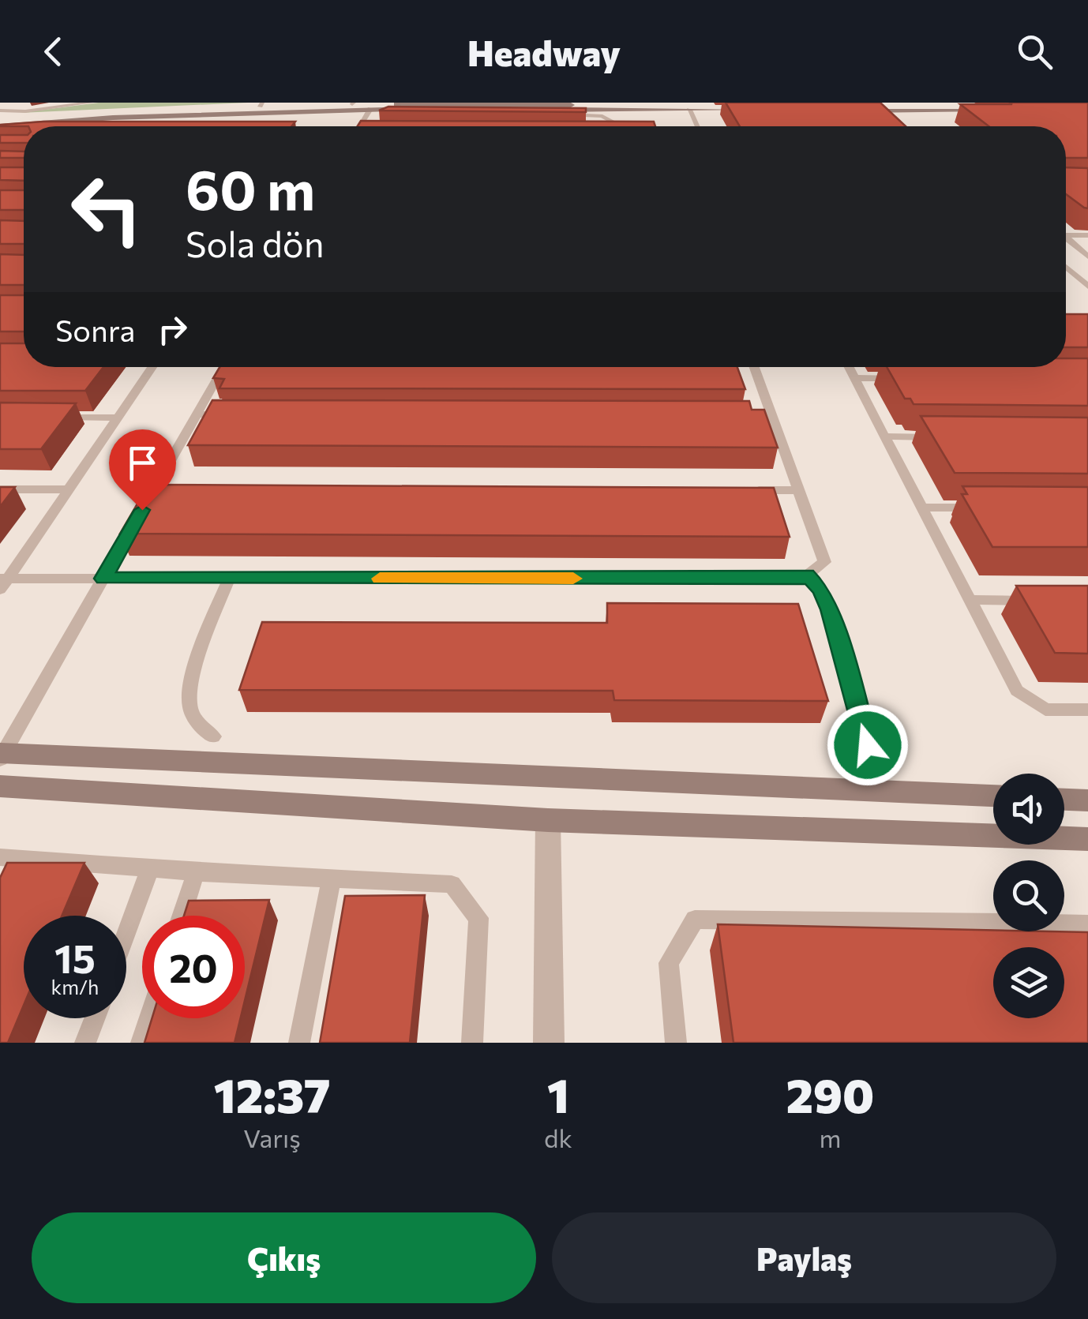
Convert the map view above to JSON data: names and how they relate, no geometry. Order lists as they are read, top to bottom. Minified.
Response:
{"page":{"header":"Headway","turn":["60 m","Sola dön"],"then":"Sonra","speed":"15 km/h","limit":"20","eta":["12:37","Varış","1","dk","290","m"],"buttons":["Çıkış","Paylaş"]}}
